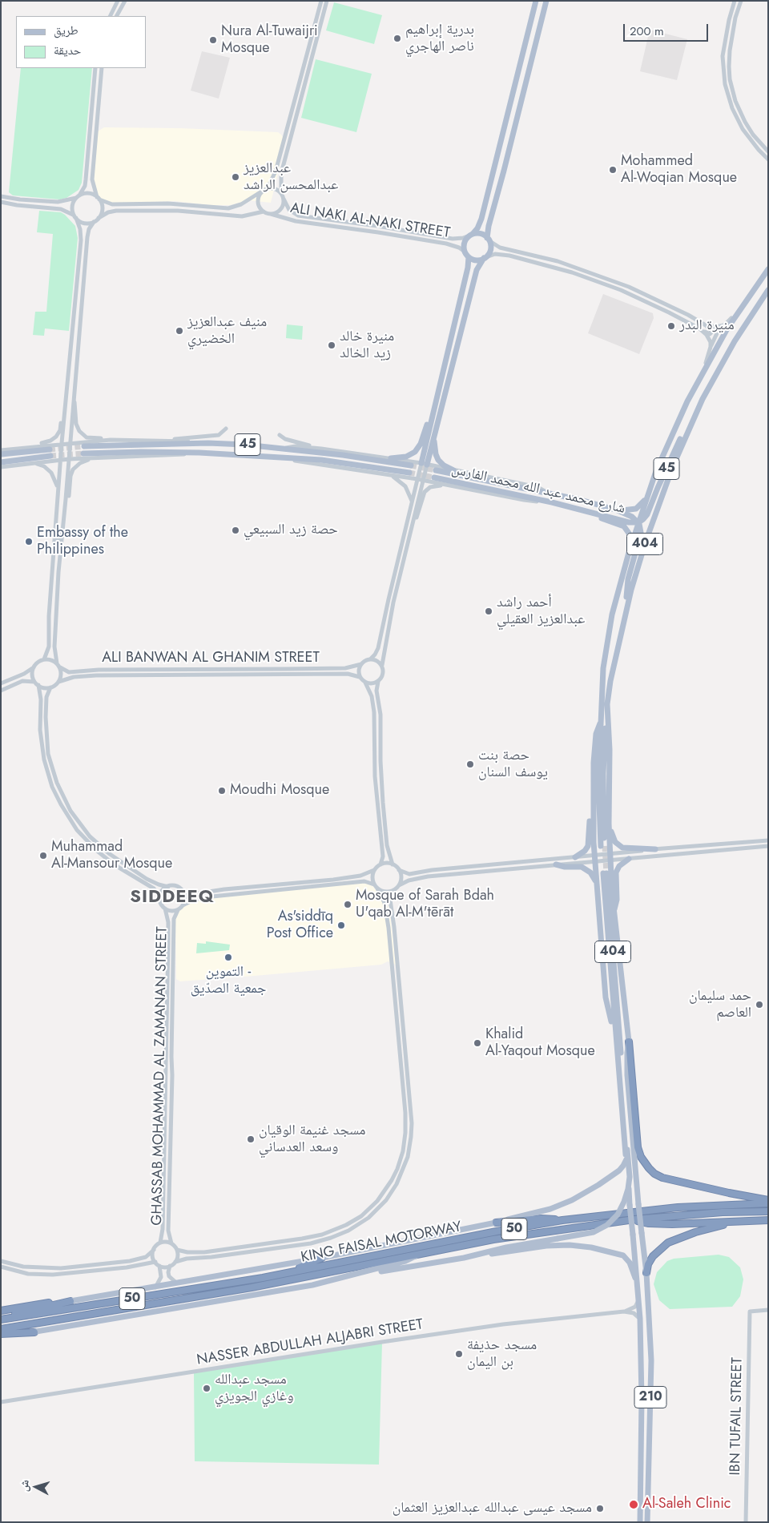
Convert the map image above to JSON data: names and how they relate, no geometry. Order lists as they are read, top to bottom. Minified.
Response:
{"streets":{"highway":["50","KING FAISAL MOTORWAY"],"main road":["45","شارع محمد عبد الله محمد الفارس","404","210"],"street":["ALI NAKI AL-NAKI STREET","ALI BANWAN AL GHANIM STREET","GHASSAB MOHAMMAD AL ZAMANAN STREET","NASSER ABDULLAH ALJABRI STREET","IBN TUFAIL STREET"]},"crossings":[["شارع محمد عبد الله محمد الفارس","404"],["404","210"],["KING FAISAL MOTORWAY","210"],["NASSER ABDULLAH ALJABRI STREET","210"]],"districts":["SIDDEEQ"],"places":["بدرية إبراهيم ناصر الهاجري","Nura Al-Tuwaijri Mosque","Mohammed Al-Woqian Mosque","عبدالعزيز عبدالمحسن الراشد","منيرة البدر","منيف عبدالعزيز الخضيري","منيرة خالد زيد الخالد","حصة زيد السبيعي","Embassy of the Philippines","أحمد راشد عبدالعزيز العقيلي","حصة بنت يوسف السنان","Moudhi Mosque","Muhammad Al-Mansour Mosque","Mosque of Sarah Bdah U'qab Al-M'tērāt","As'siddīq Post Office","التموين - جمعية الصدّيق","حمد سليمان العاصم","Khalid Al-Yaqout Mosque","مسجد غنيمة الوقيان وسعد العدساني","مسجد حذيفة بن اليمان","مسجد عبدالله وغازي الجويزي","Al-Saleh Clinic","مسجد عيسى عبدالله عبدالعزيز العثمان"],"legend":["طريق","حديقة"],"scale_bar":"200 m","north":"left"}
